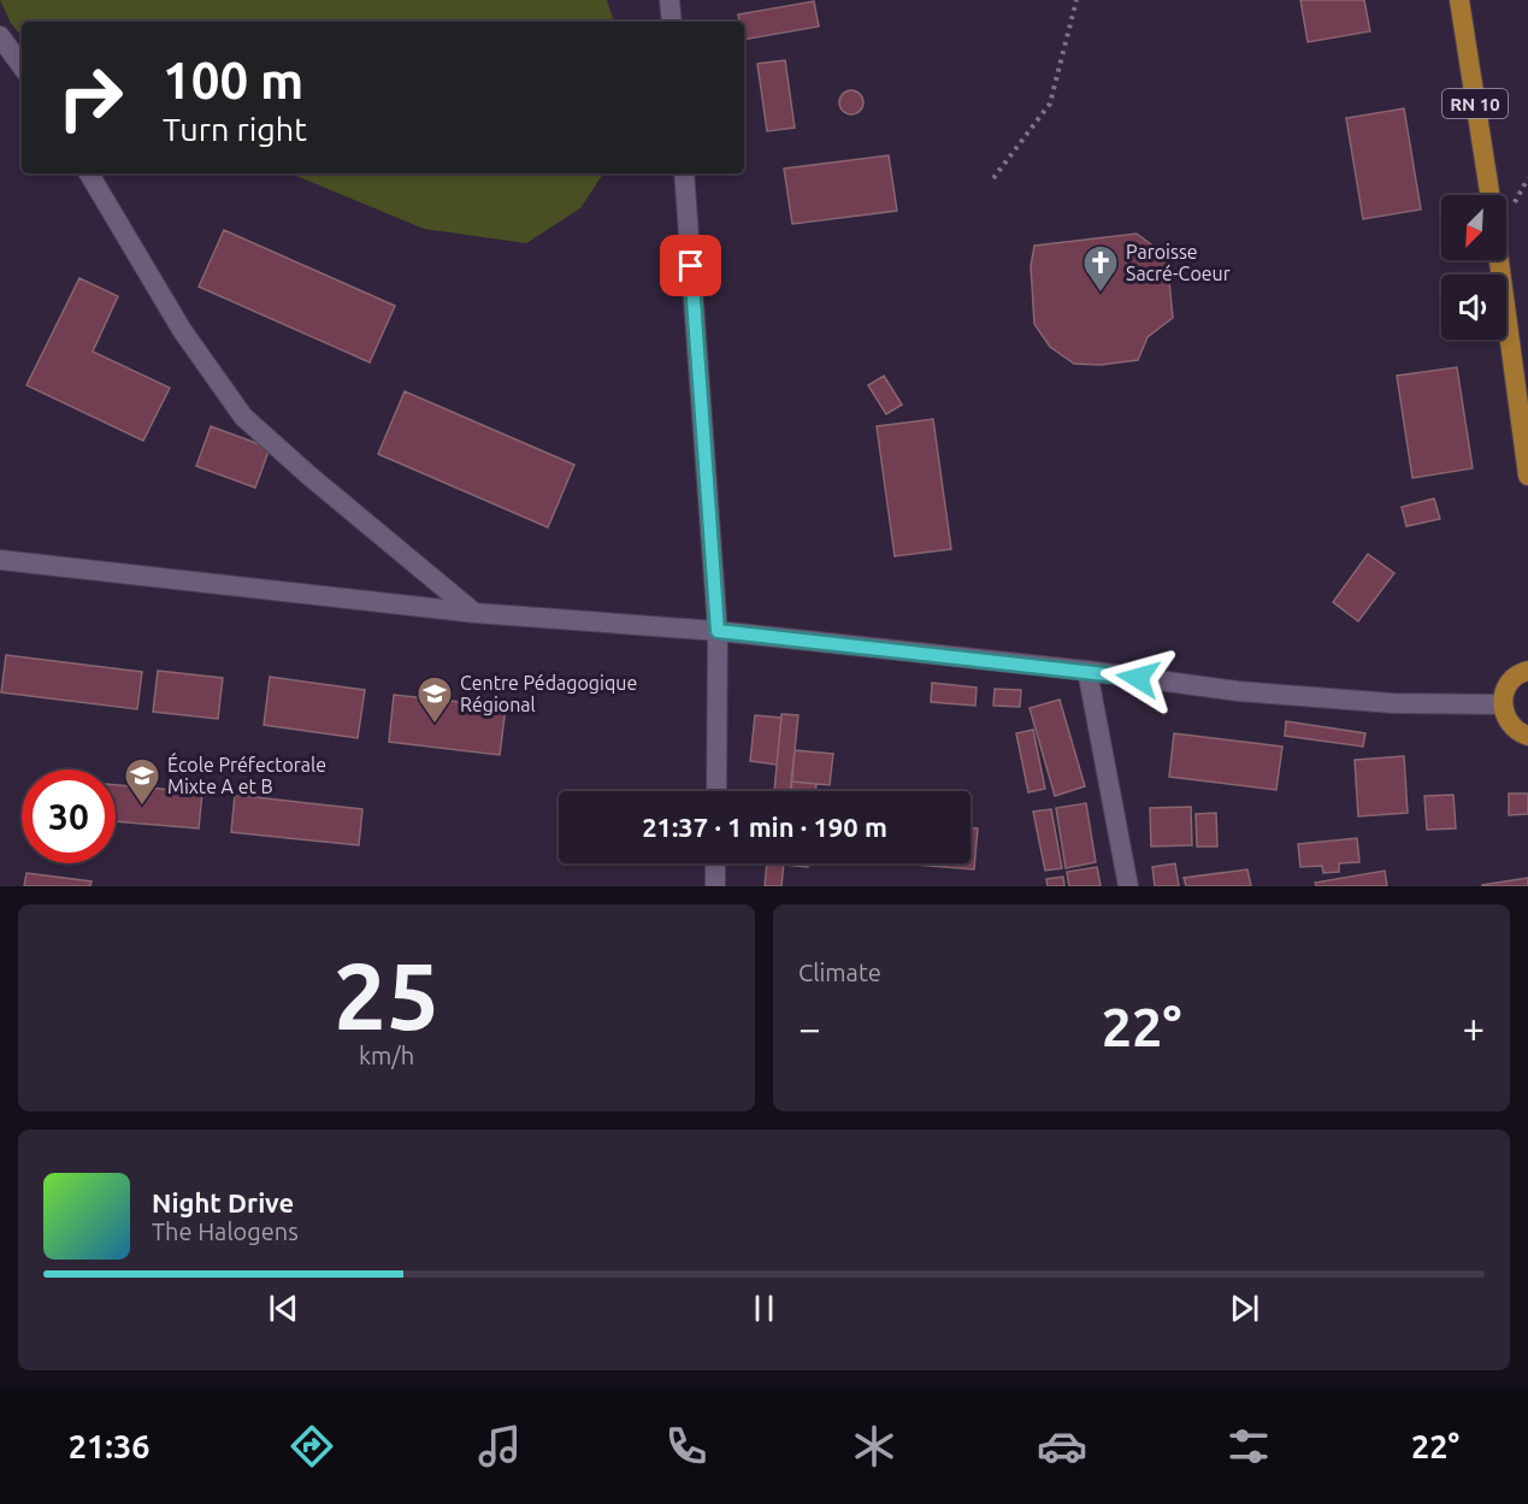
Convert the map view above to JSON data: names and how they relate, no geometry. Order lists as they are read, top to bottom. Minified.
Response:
{"streets":{"main road":["RN 10"]},"places":{"church":["Paroisse Sacré-Coeur"],"school or university":["Centre Pédagogique Régional","École Préfectorale Mixte A et B"]},"north":"bottom left","page":{"turn":["100 m","Turn right"],"limit":"30","trip":"21:37 · 1 min · 190 m","tile":[["25","km/h"],"Climate"],"heat":["−","22°","+"],"song":["Night Drive","The Halogens"],"tabs":["21:36","22°"]}}
